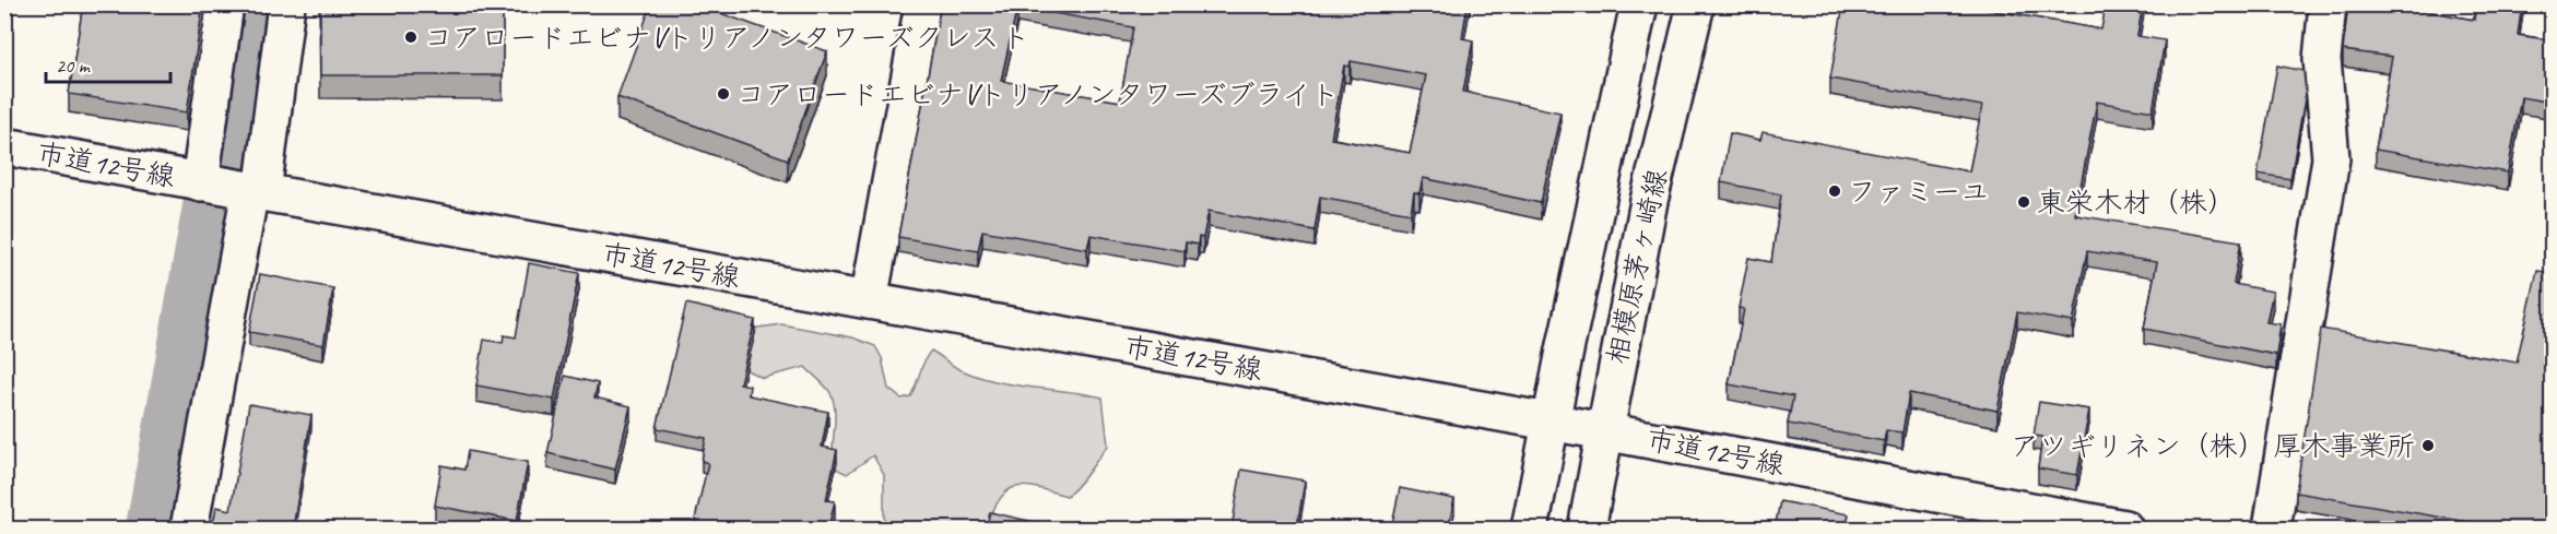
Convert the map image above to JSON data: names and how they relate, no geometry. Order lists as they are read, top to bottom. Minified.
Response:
{"streets":{"street":["市道12号線","相模原茅ヶ崎線"]},"crossings":[["市道12号線","相模原茅ヶ崎線"]],"places":["コアロードエビナVトリアノンタワーズクレスト","コアロードエビナVトリアノンタワーズブライト","ファミーユ","東栄木材（株）","アツギリネン（株） 厚木事業所"],"scale_bar":"20 m"}
